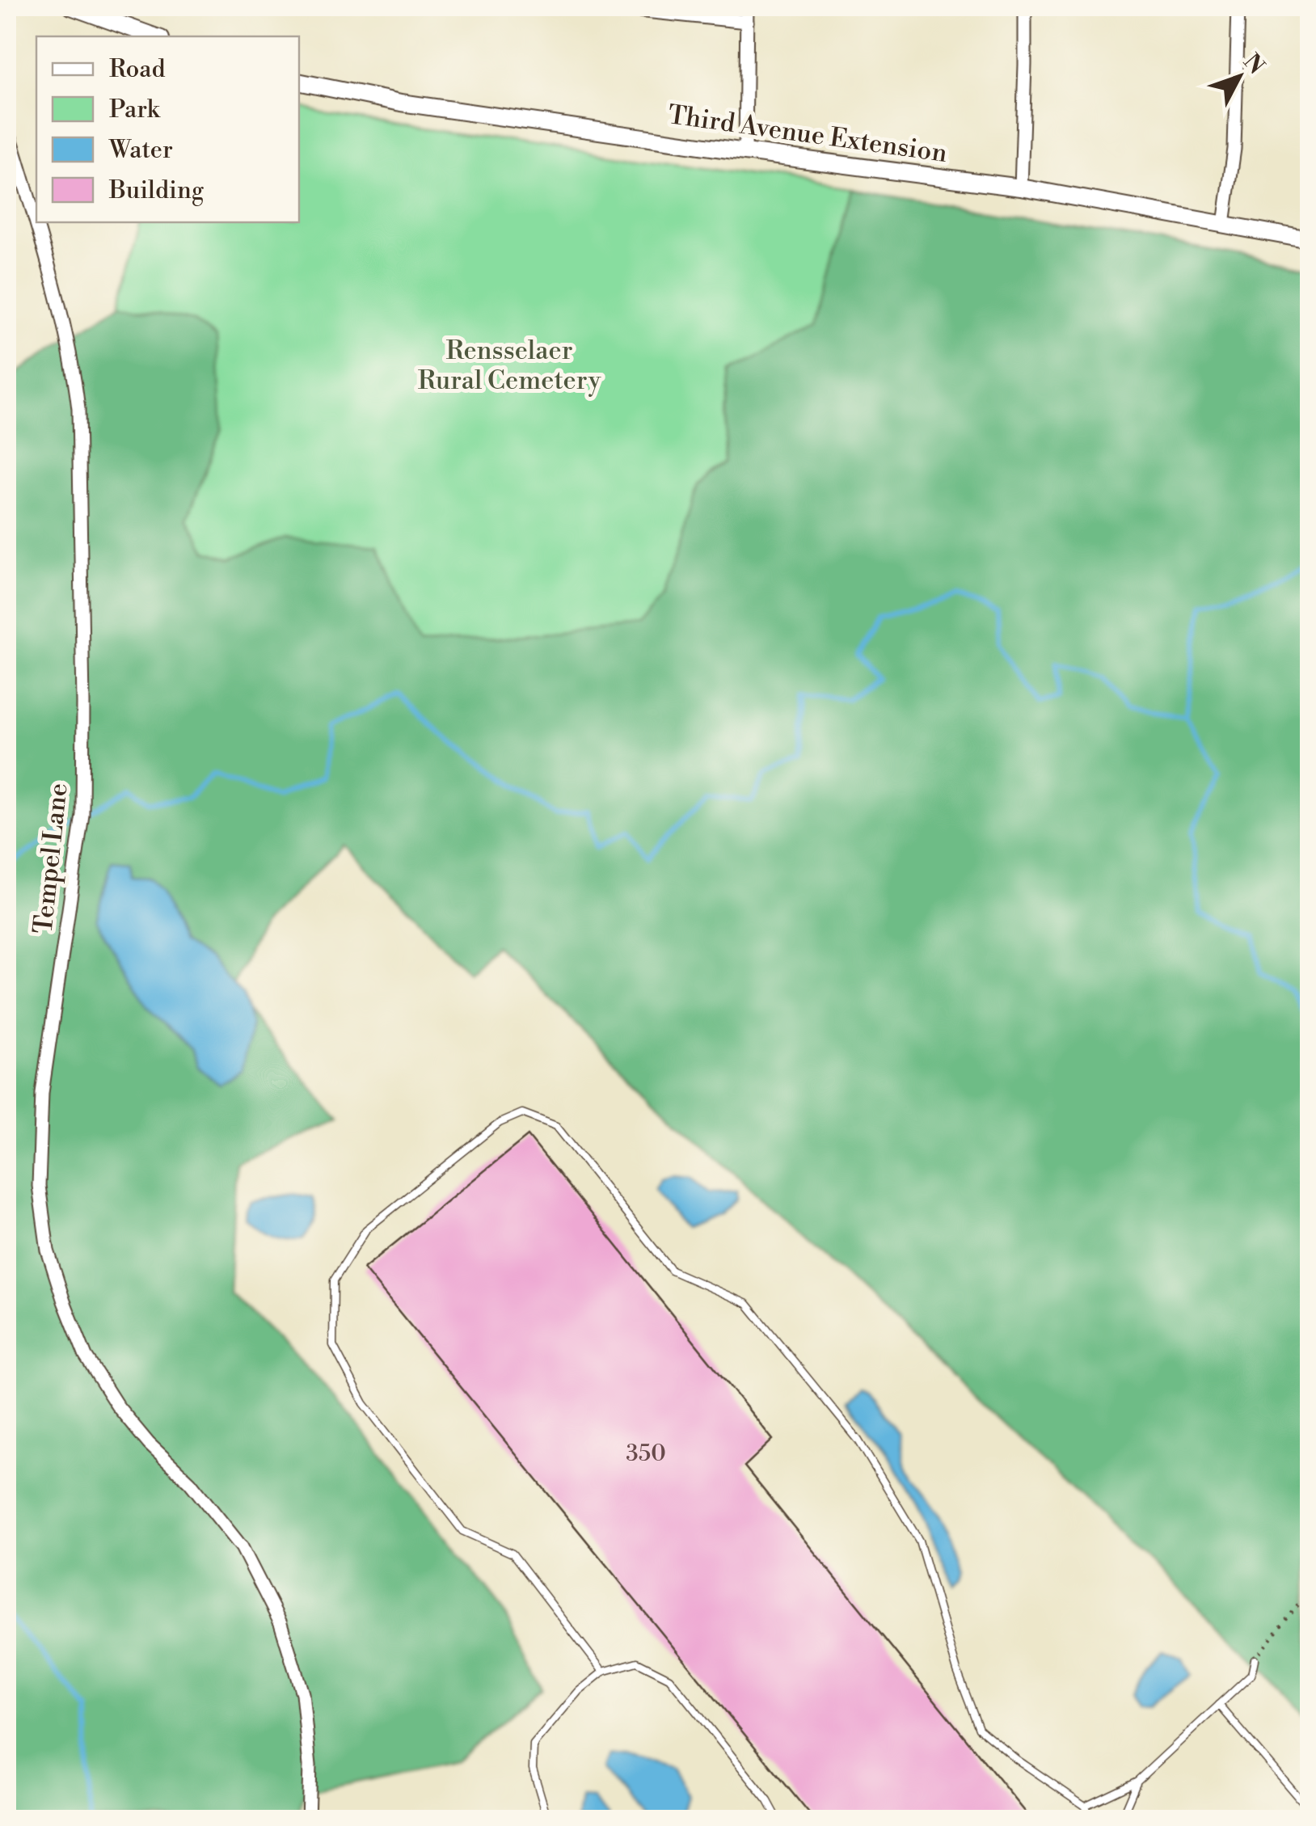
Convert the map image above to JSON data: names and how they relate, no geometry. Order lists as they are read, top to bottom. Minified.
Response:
{"streets":{"street":["Third Avenue Extension","Tempel Lane"]},"parks":["Rensselaer Rural Cemetery"],"house_numbers":["350"],"legend":["Road","Park","Water","Building"],"north":"top right"}
